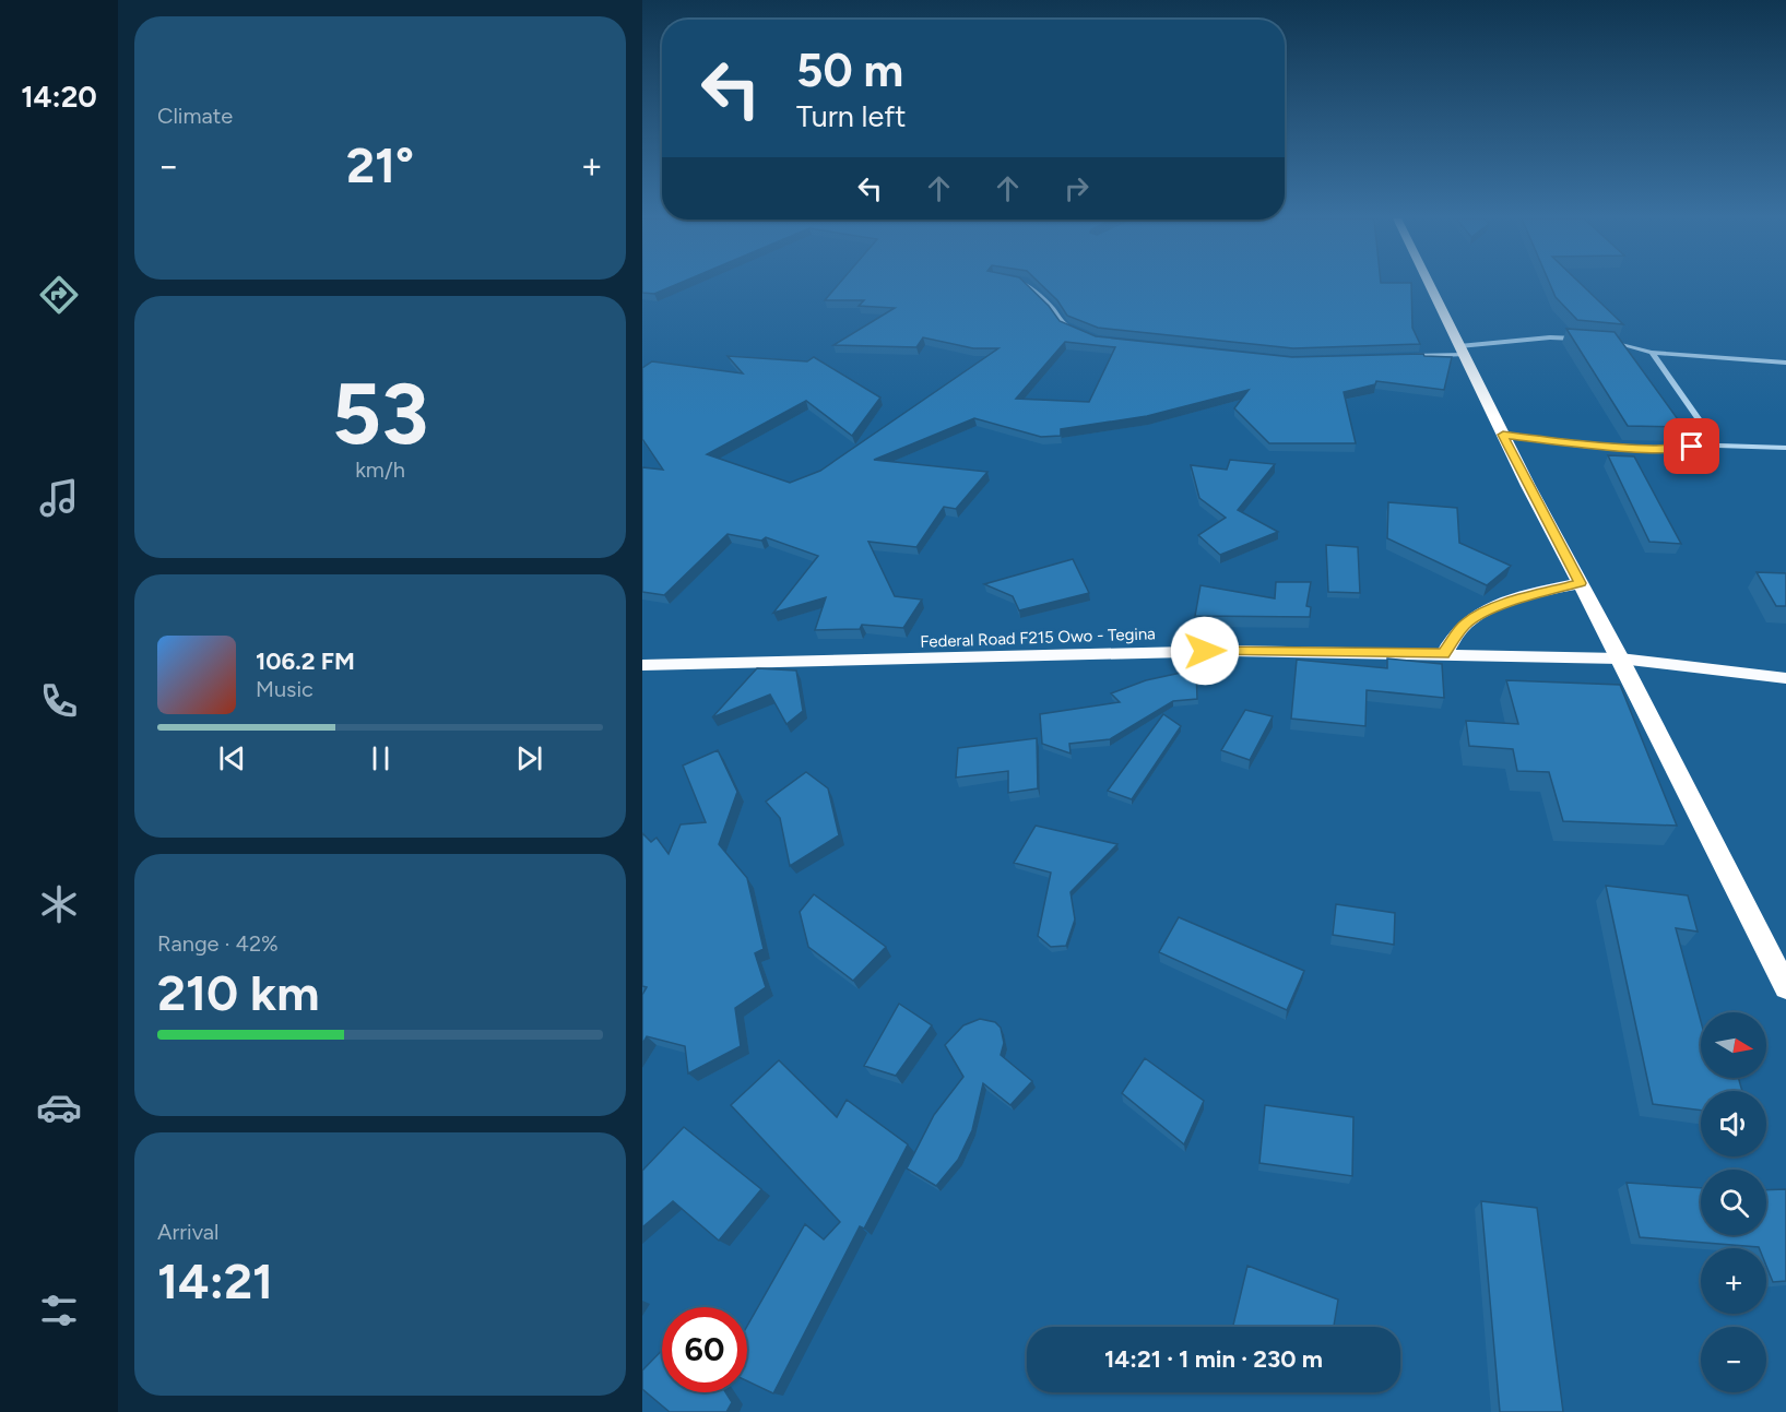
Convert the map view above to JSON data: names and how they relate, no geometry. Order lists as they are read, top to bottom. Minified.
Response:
{"streets":{"main road":["Federal Road F215 Owo - Tegina"]},"north":"right","page":{"tabs":"14:20","tile":["Climate",["53","km/h"],["Range · 42%","210 km"],["Arrival","14:21"]],"turn":["50 m","Turn left"],"heat":["−","21°","+"],"song":["106.2 FM","Music"],"map_buttons":["+","−"],"limit":"60","trip":"14:21 · 1 min · 230 m"}}
